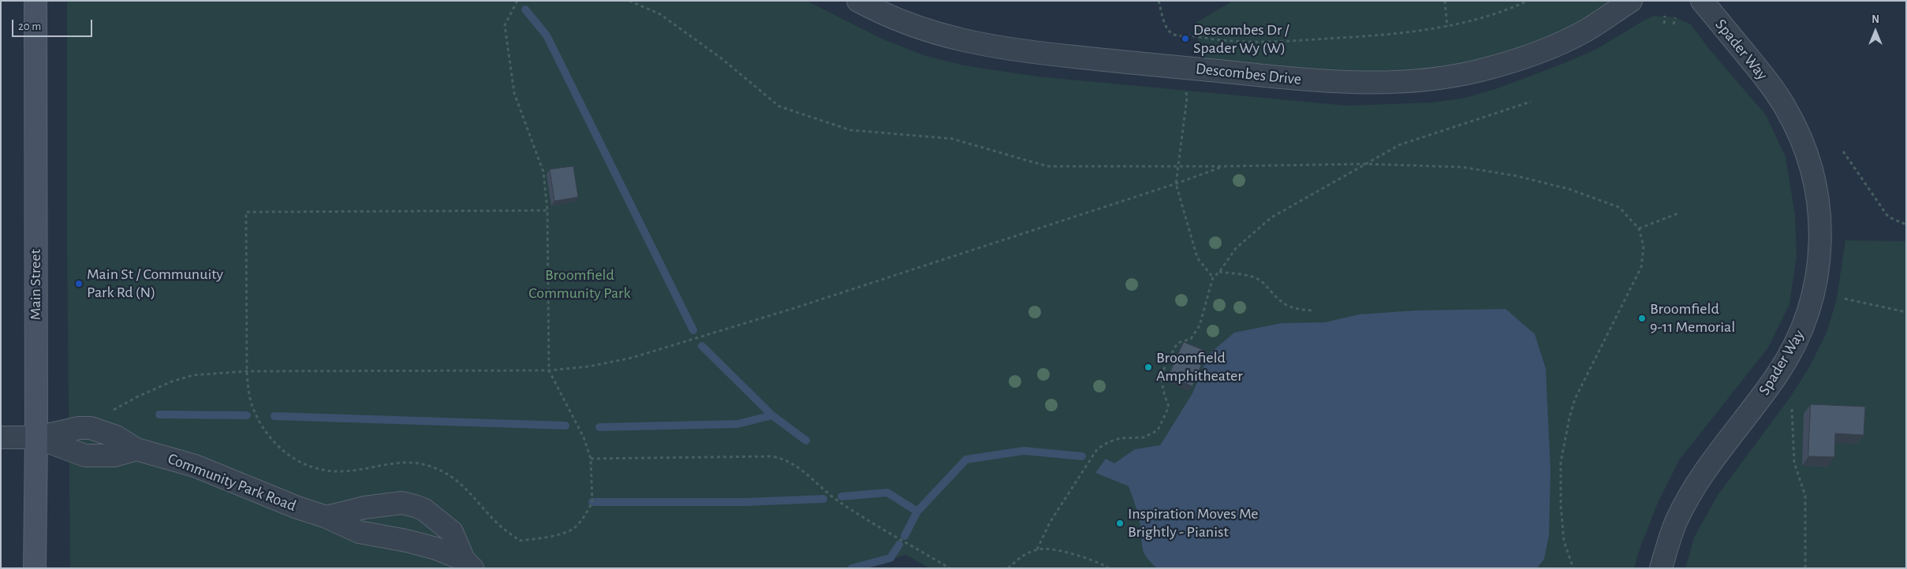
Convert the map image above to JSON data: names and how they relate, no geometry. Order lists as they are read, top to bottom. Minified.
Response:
{"streets":{"main road":["Main Street"],"street":["Spader Way","Descombes Drive","Community Park Road"]},"crossings":[["Main Street","Community Park Road"]],"parks":["Broomfield Community Park"],"places":["Descombes Dr / Spader Wy (W)","Main St / Communuity Park Rd (N)","Broomfield 9-11 Memorial","Broomfield Amphitheater","Inspiration Moves Me Brightly - Pianist"],"scale_bar":"20 m","north":"top"}
